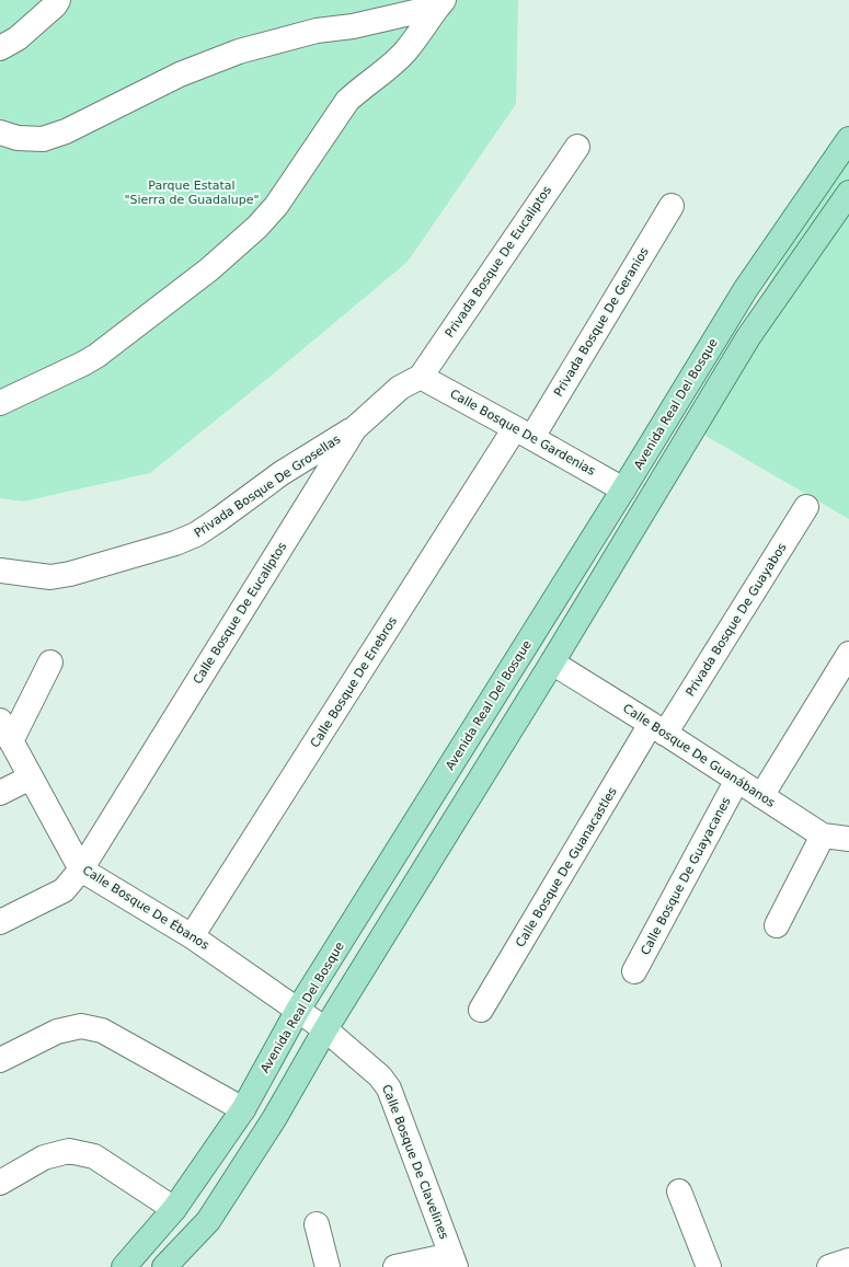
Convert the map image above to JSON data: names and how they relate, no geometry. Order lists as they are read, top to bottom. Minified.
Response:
{"streets":{"main road":["Avenida Real Del Bosque"],"street":["Privada Bosque De Eucaliptos","Privada Bosque De Geranios","Calle Bosque De Gardenias","Privada Bosque De Grosellas","Calle Bosque De Eucaliptos","Privada Bosque De Guayabos","Calle Bosque De Enebros","Calle Bosque De Guanábanos","Calle Bosque De Guanacastles","Calle Bosque De Guayacanes","Calle Bosque De Ébanos","Calle Bosque De Clavelines"]},"crossings":[["Privada Bosque De Eucaliptos","Calle Bosque De Gardenias"],["Privada Bosque De Eucaliptos","Calle Bosque De Eucaliptos"],["Privada Bosque De Geranios","Calle Bosque De Gardenias"],["Privada Bosque De Geranios","Calle Bosque De Enebros"],["Avenida Real Del Bosque","Calle Bosque De Gardenias"],["Avenida Real Del Bosque","Calle Bosque De Ébanos"],["Calle Bosque De Gardenias","Calle Bosque De Eucaliptos"],["Calle Bosque De Gardenias","Calle Bosque De Enebros"],["Privada Bosque De Grosellas","Calle Bosque De Eucaliptos"],["Calle Bosque De Eucaliptos","Calle Bosque De Ébanos"],["Privada Bosque De Guayabos","Calle Bosque De Guanábanos"],["Privada Bosque De Guayabos","Calle Bosque De Guanacastles"],["Calle Bosque De Enebros","Calle Bosque De Ébanos"],["Calle Bosque De Guanábanos","Calle Bosque De Guanacastles"],["Calle Bosque De Guanábanos","Calle Bosque De Guayacanes"],["Calle Bosque De Ébanos","Calle Bosque De Clavelines"]],"parks":["Parque Estatal \"Sierra de Guadalupe\""]}
